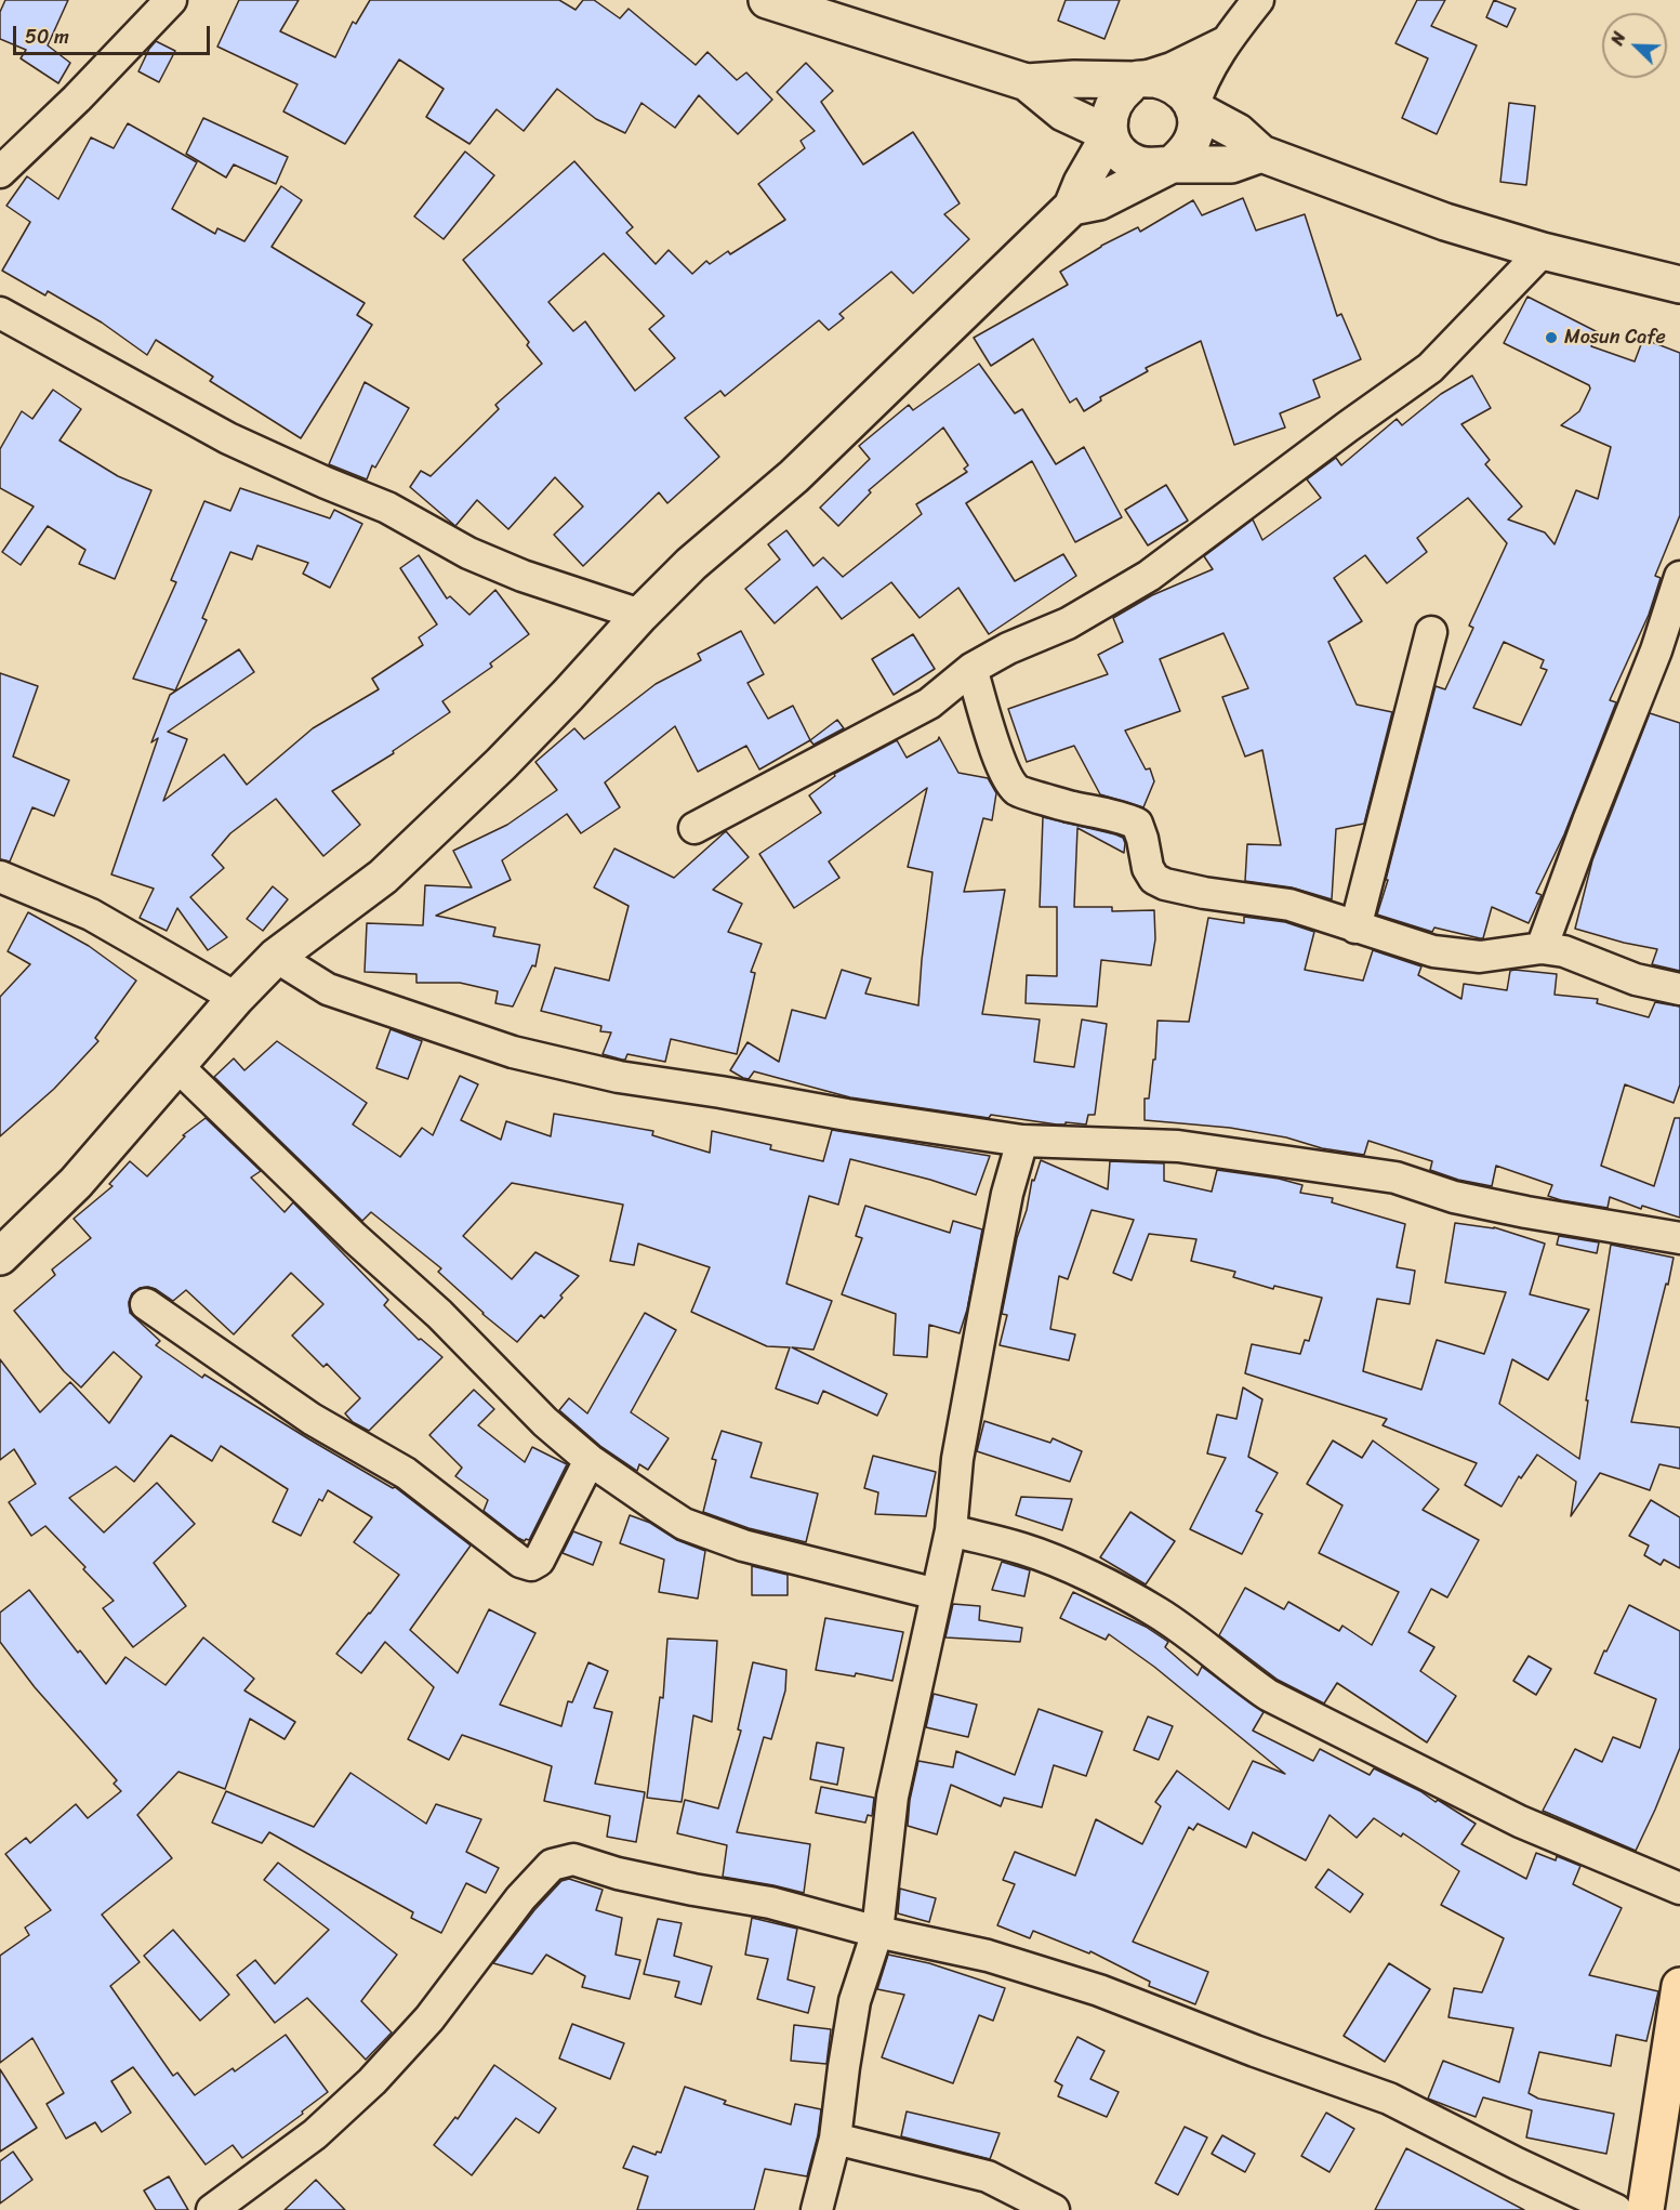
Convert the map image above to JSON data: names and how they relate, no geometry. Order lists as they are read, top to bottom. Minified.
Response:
{"places":["Mosun Cafe"],"scale_bar":"50 m","north":"top left"}
